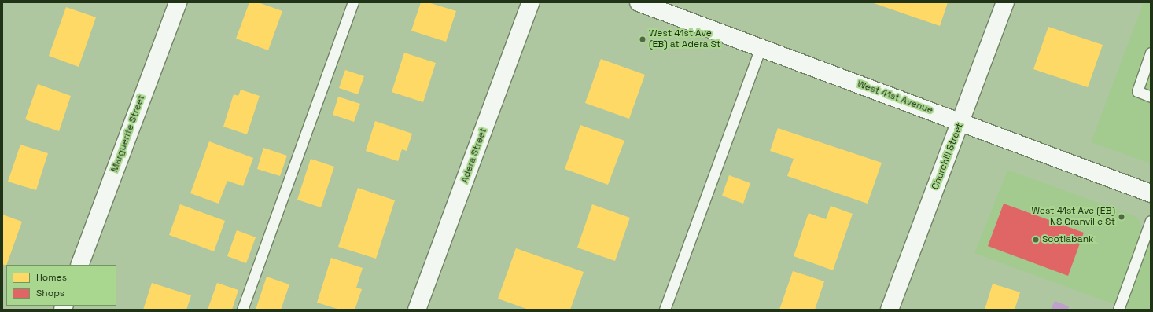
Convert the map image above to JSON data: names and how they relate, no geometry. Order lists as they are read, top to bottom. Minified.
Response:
{"streets":{"street":["West 41st Avenue","Marguerite Street","Adera Street","Churchill Street"]},"crossings":[["West 41st Avenue","Churchill Street"]],"places":["West 41st Ave (EB) at Adera St","West 41st Ave (EB) NS Granville St","Scotiabank"],"legend":["Homes","Shops"]}
